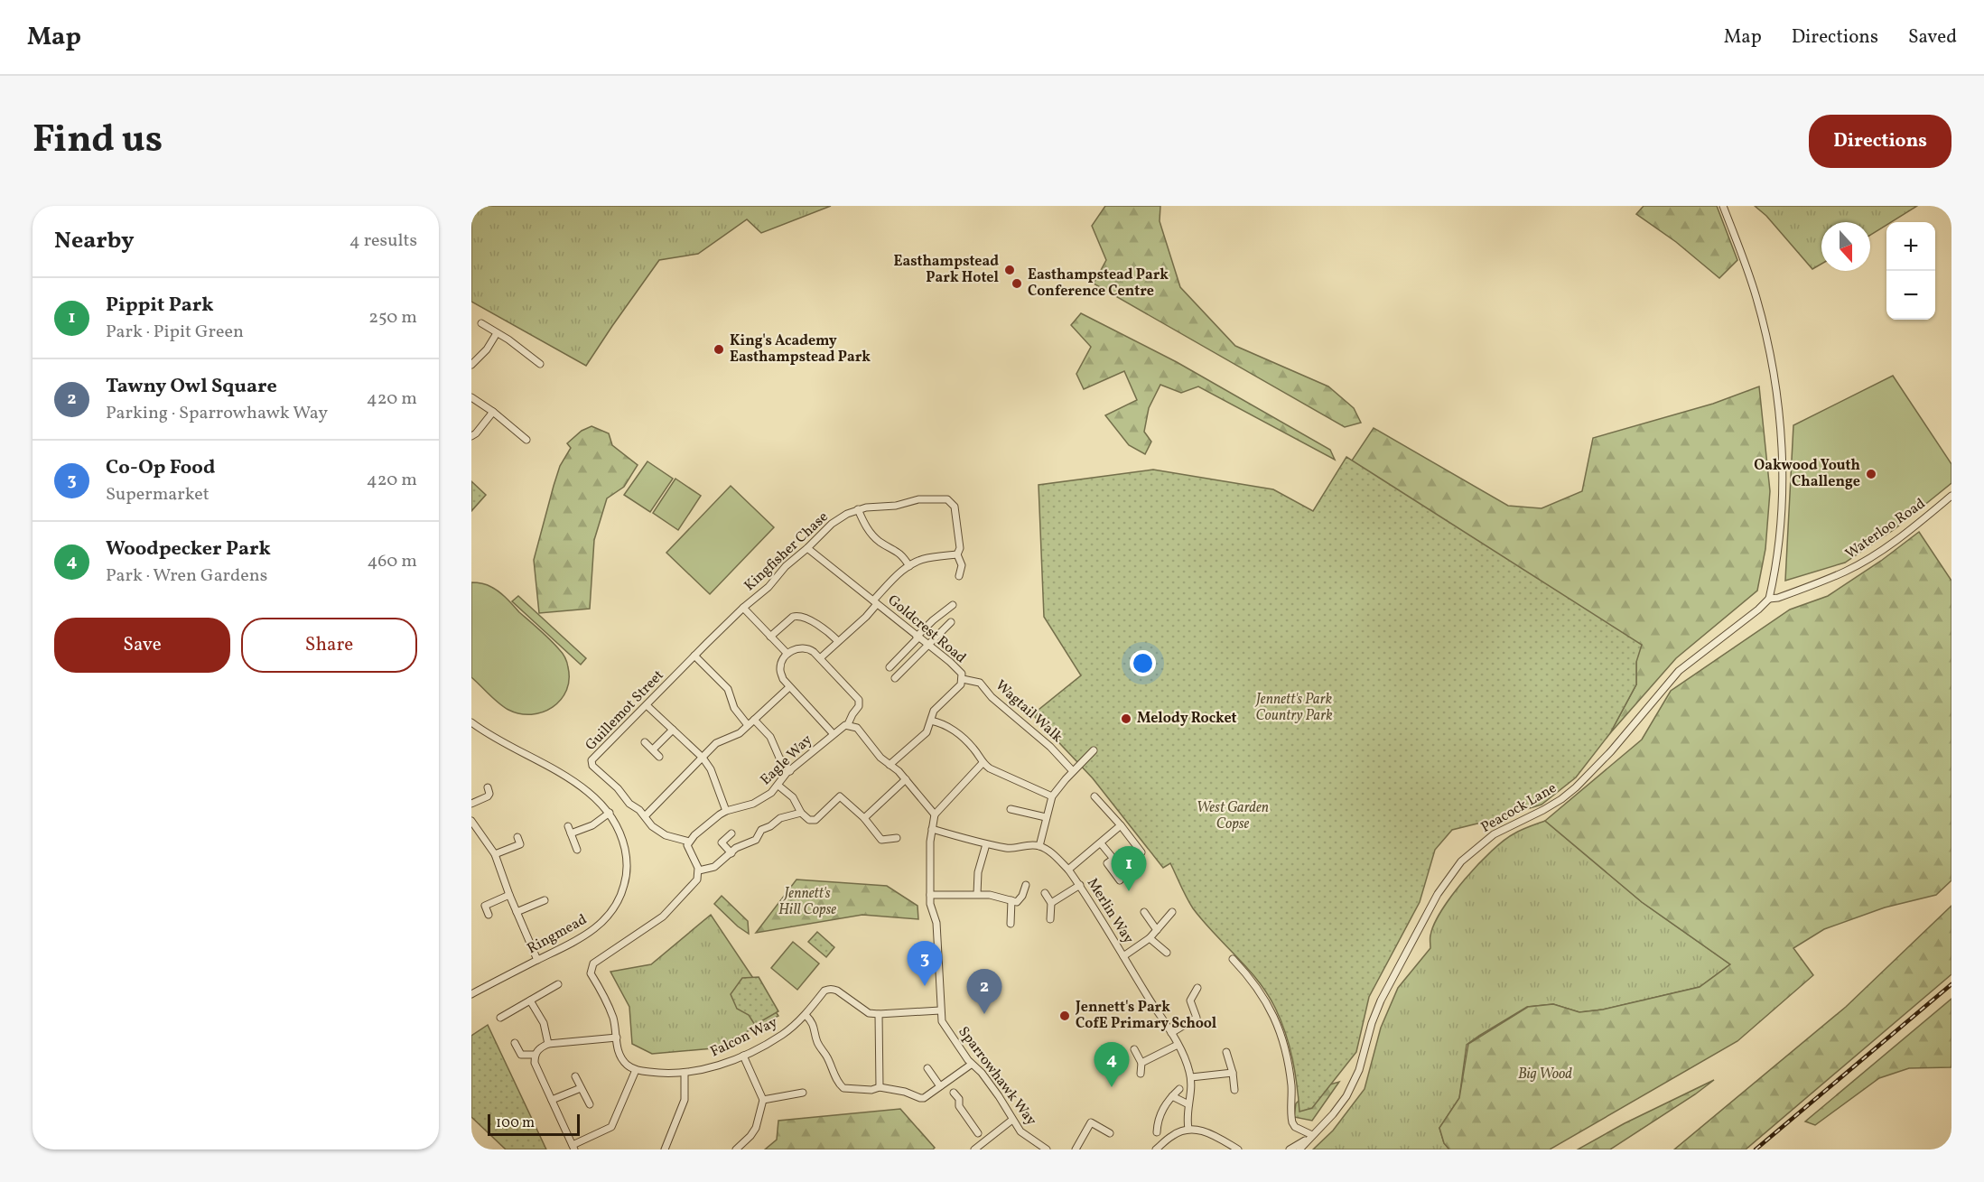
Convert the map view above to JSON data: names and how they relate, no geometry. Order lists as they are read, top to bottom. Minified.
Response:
{"streets":{"street":["Waterloo Road","Kingfisher Chase","Goldcrest Road","Guillemot Street","Wagtail Walk","Eagle Way","Peacock Lane","Merlin Way","Ringmead","Falcon Way","Sparrowhawk Way"]},"crossings":[["Waterloo Road","Peacock Lane"],["Kingfisher Chase","Goldcrest Road"],["Kingfisher Chase","Guillemot Street"],["Goldcrest Road","Wagtail Walk"],["Guillemot Street","Eagle Way"],["Falcon Way","Sparrowhawk Way"]],"parks":["Jennett's Park Country Park","West Garden Copse","Jennett's Hill Copse","Big Wood"],"places":["Easthampstead Park Hotel","Easthampstead Park Conference Centre","King's Academy Easthampstead Park","Oakwood Youth Challenge","Melody Rocket","Jennett's Park CofE Primary School"],"scale_bar":"100 m","north":"bottom","page":{"header":"Map","nav":["Map","Directions","Saved"],"title":"Find us","buttons":["Directions",["Save","Share"]],"heading":["Nearby","4 results"],"map_buttons":["+","−"],"list":[{"mark":"1","name":"Pippit Park","note":"Park · Pipit Green","value":"250 m"},{"mark":"2","name":"Tawny Owl Square","note":"Parking · Sparrowhawk Way","value":"420 m"},{"mark":"3","name":"Co-Op Food","note":"Supermarket","value":"420 m"},{"mark":"4","name":"Woodpecker Park","note":"Park · Wren Gardens","value":"460 m"}],"pins":["1","3","2","4"],"scale":"100 m"}}
